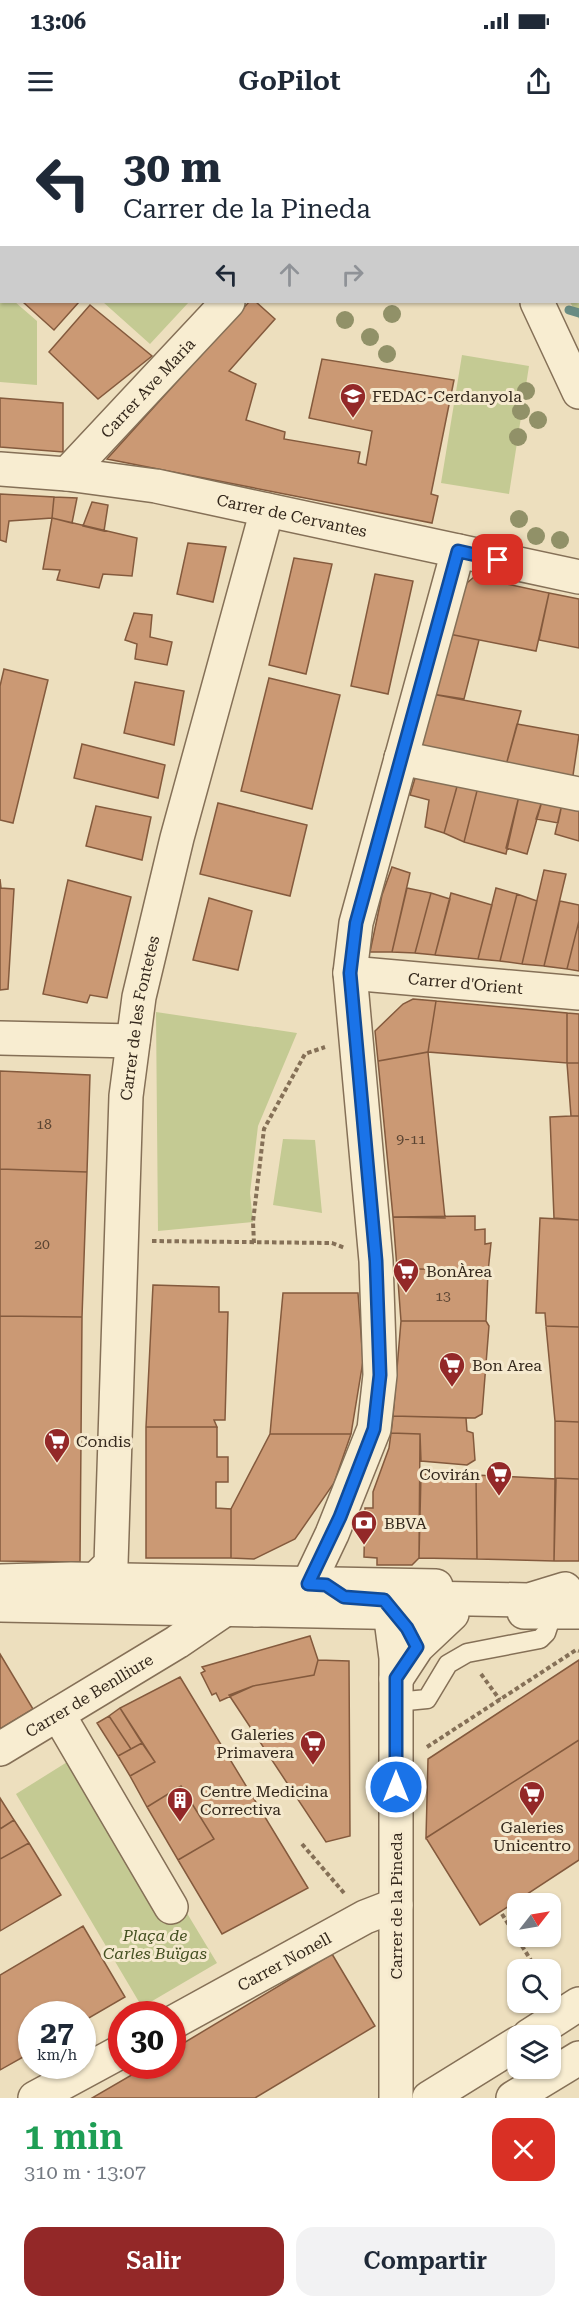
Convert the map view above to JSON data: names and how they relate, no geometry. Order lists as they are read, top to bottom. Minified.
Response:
{"streets":{"street":["Carrer Ave Maria","Carrer de Cervantes","Carrer d'Orient","Carrer de les Fontetes","Carrer de Benlliure","Carrer de la Pineda","Carrer Nonell"]},"crossings":[["Carrer Ave Maria","Carrer de Cervantes"],["Carrer de Cervantes","Carrer de les Fontetes"],["Carrer de la Pineda","Carrer Nonell"]],"parks":["Plaça de Carles Buïgas"],"places":{"school or university":["FEDAC-Cerdanyola"],"supermarket":["BonÀrea","Bon Area","Condis","Covirán","Galeries Primavera","Galeries Unicentro"],"bank":["BBVA"],"building":["Centre Medicina Correctiva"]},"house_numbers":["18","9-11","20","13"],"north":"top right","page":{"status":"13:06","header":"GoPilot","turn":["30 m","Carrer de la Pineda"],"speed":"27 km/h","limit":"30","heading":["1 min","310 m · 13:07"],"buttons":["Salir","Compartir"]}}
